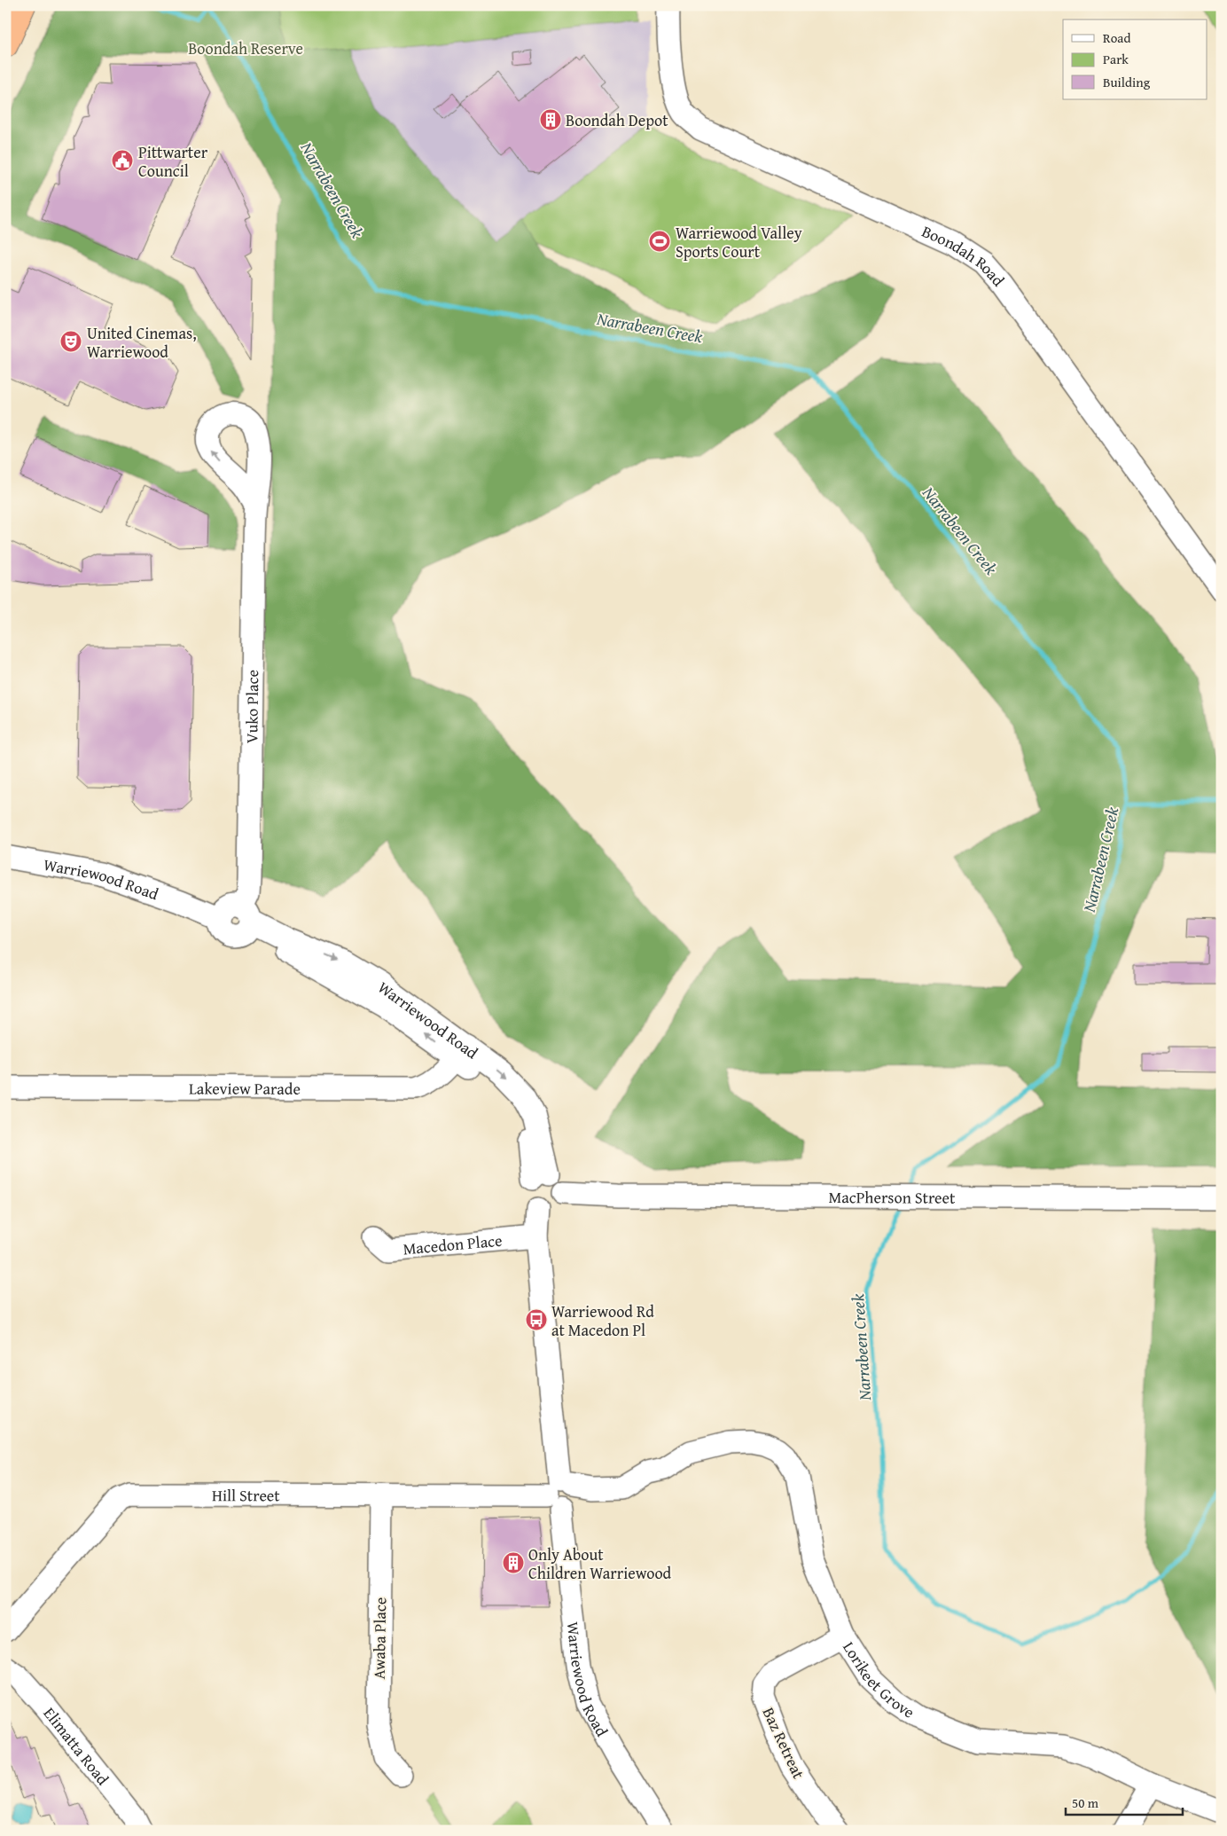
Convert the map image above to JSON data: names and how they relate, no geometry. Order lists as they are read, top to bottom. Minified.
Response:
{"streets":{"street":["Boondah Road","Vuko Place","Warriewood Road","Lakeview Parade","MacPherson Street","Macedon Place","Hill Street","Awaba Place","Lorikeet Grove","Baz Retreat","Elimatta Road"]},"crossings":[["Vuko Place","Warriewood Road"],["Warriewood Road","Lakeview Parade"],["Warriewood Road","MacPherson Street"],["Warriewood Road","Macedon Place"],["Warriewood Road","Hill Street"],["Warriewood Road","Lorikeet Grove"],["Hill Street","Awaba Place"],["Hill Street","Lorikeet Grove"],["Lorikeet Grove","Baz Retreat"]],"water":["Narrabeen Creek"],"parks":["Boondah Reserve"],"places":{"building":["Boondah Depot","Only About Children Warriewood"],"public building":["Pittwarter Council"],"sports":["Warriewood Valley Sports Court"],"theatre":["United Cinemas, Warriewood"],"bus stop":["Warriewood Rd at Macedon Pl"]},"legend":["Road","Park","Building"],"scale_bar":"50 m"}
